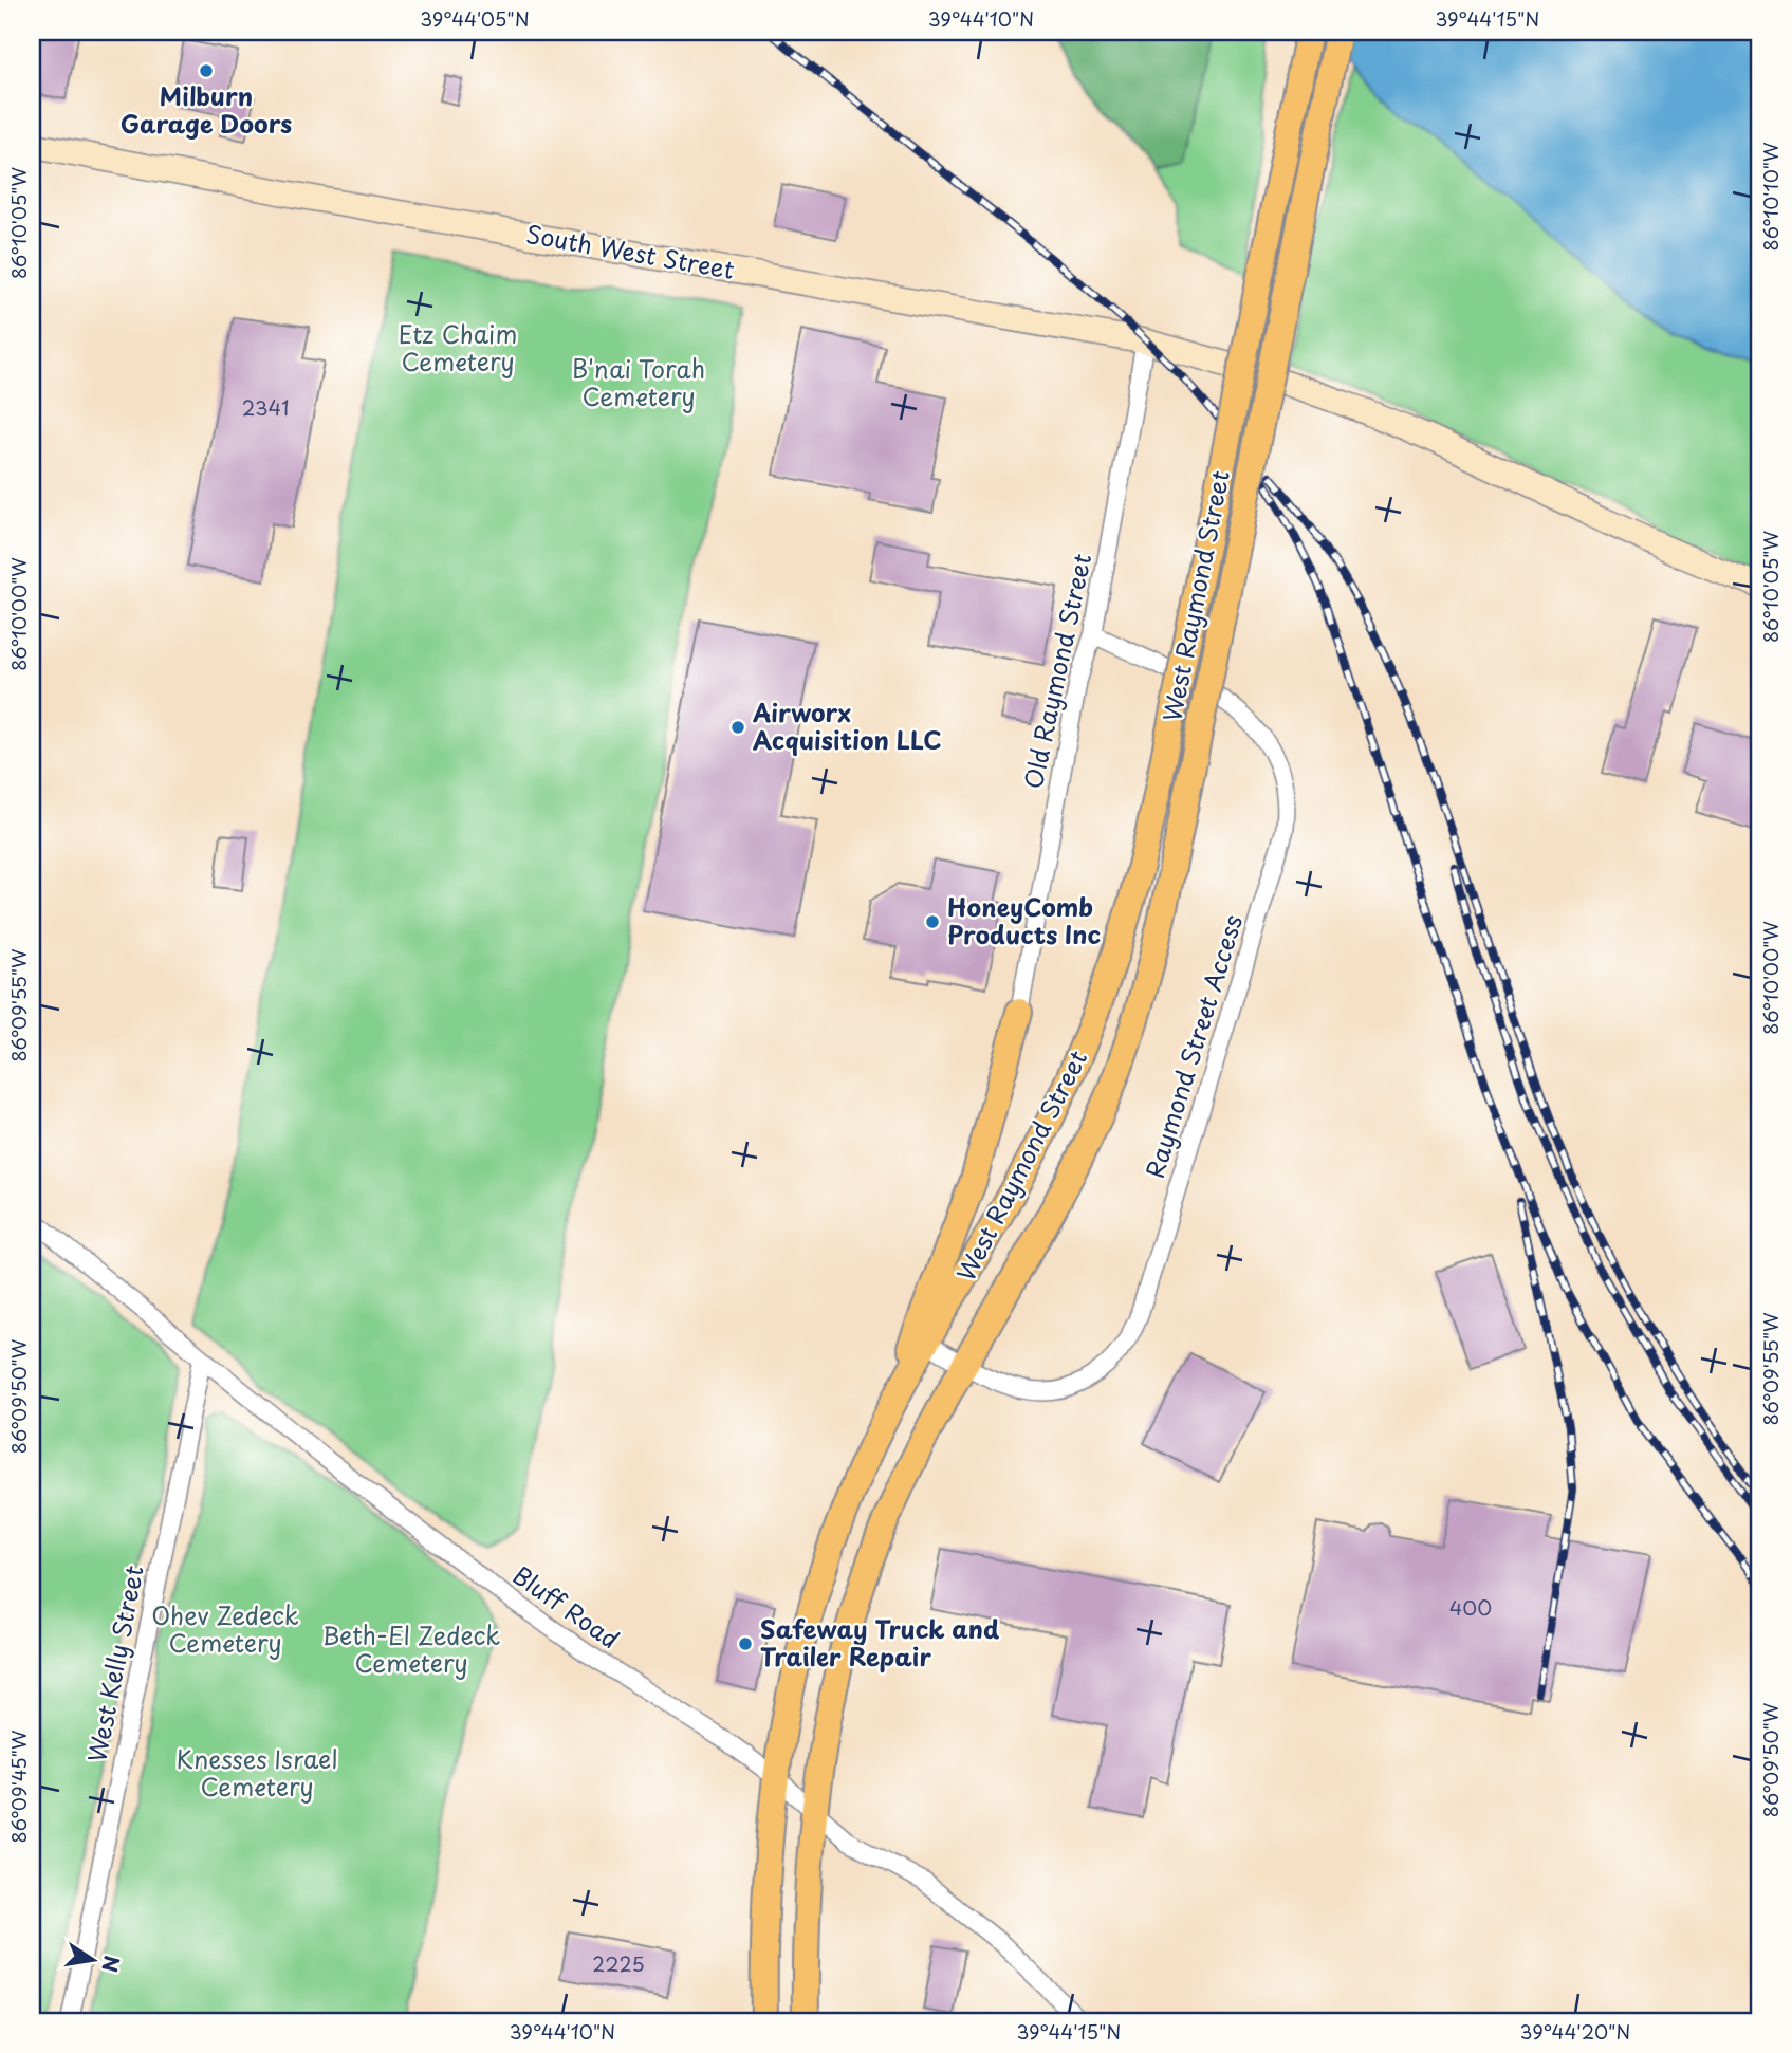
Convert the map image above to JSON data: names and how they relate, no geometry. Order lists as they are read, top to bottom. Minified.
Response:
{"streets":{"main road":["South West Street","West Raymond Street"],"street":["Old Raymond Street","Raymond Street Access","Bluff Road","West Kelly Street"]},"crossings":[["South West Street","Old Raymond Street"],["West Raymond Street","Raymond Street Access"],["West Raymond Street","Bluff Road"],["Old Raymond Street","Raymond Street Access"],["Bluff Road","West Kelly Street"]],"parks":["Etz Chaim Cemetery","B'nai Torah Cemetery","Ohev Zedeck Cemetery","Beth-El Zedeck Cemetery","Knesses Israel Cemetery"],"places":["Milburn Garage Doors","Airworx Acquisition LLC","HoneyComb Products Inc","Safeway Truck and Trailer Repair"],"house_numbers":["2341","400","2225"],"north":"right","coordinates":["39°44'05\"N","39°44'10\"N","39°44'15\"N","86°10'10\"W","86°10'05\"W","86°10'00\"W","86°09'55\"W","86°09'50\"W","86°09'45\"W","39°44'20\"N"]}
